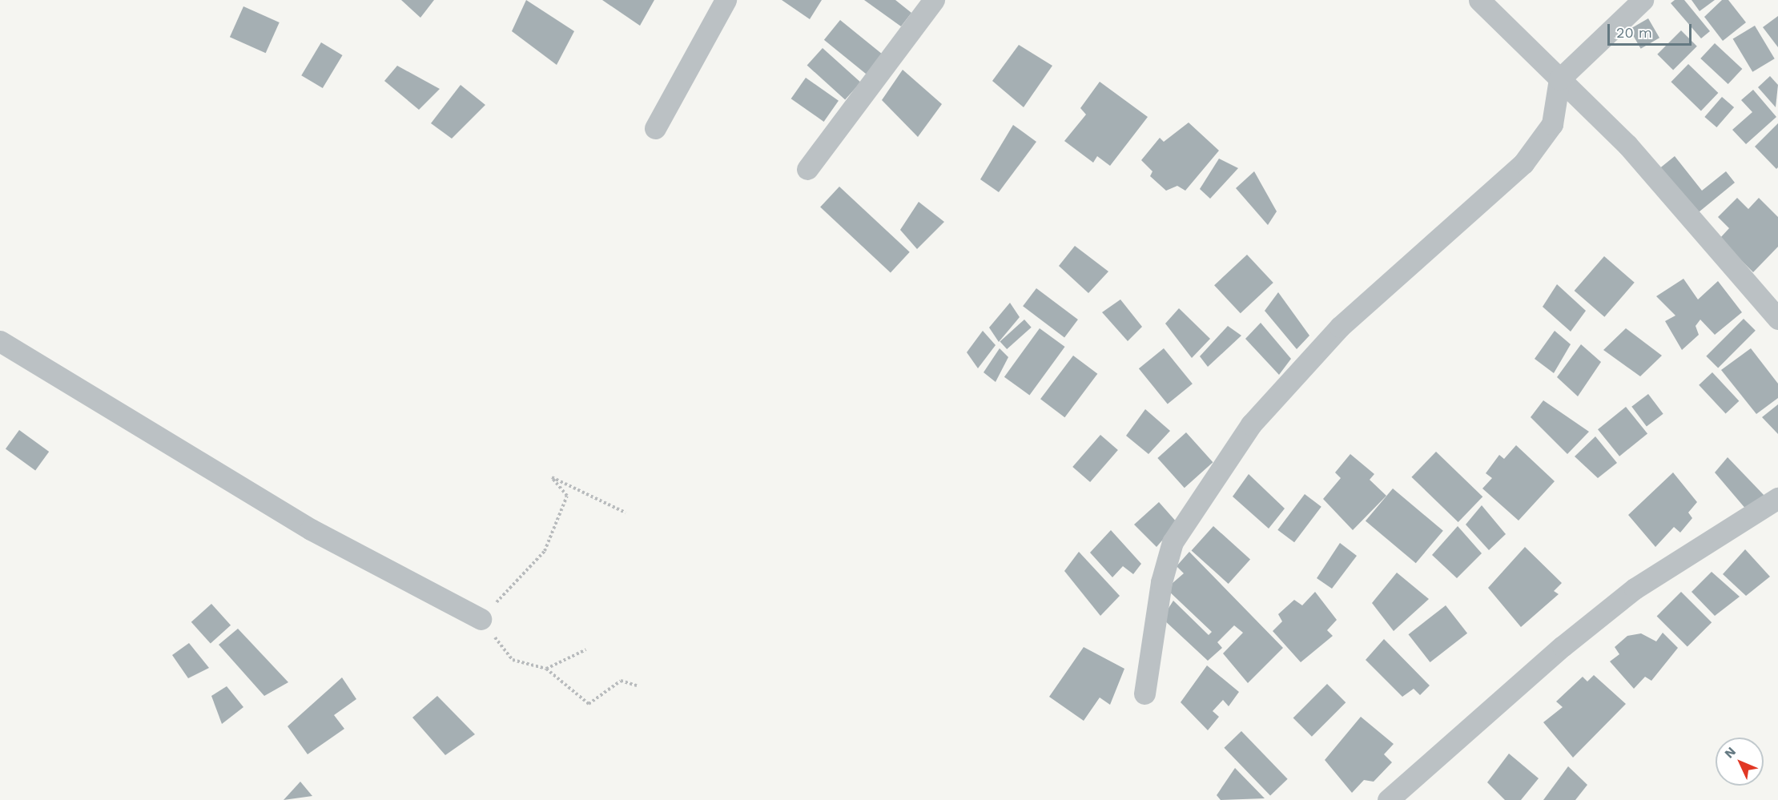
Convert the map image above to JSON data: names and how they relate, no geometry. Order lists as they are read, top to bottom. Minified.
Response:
{"scale_bar":"20 m","north":"top left"}
